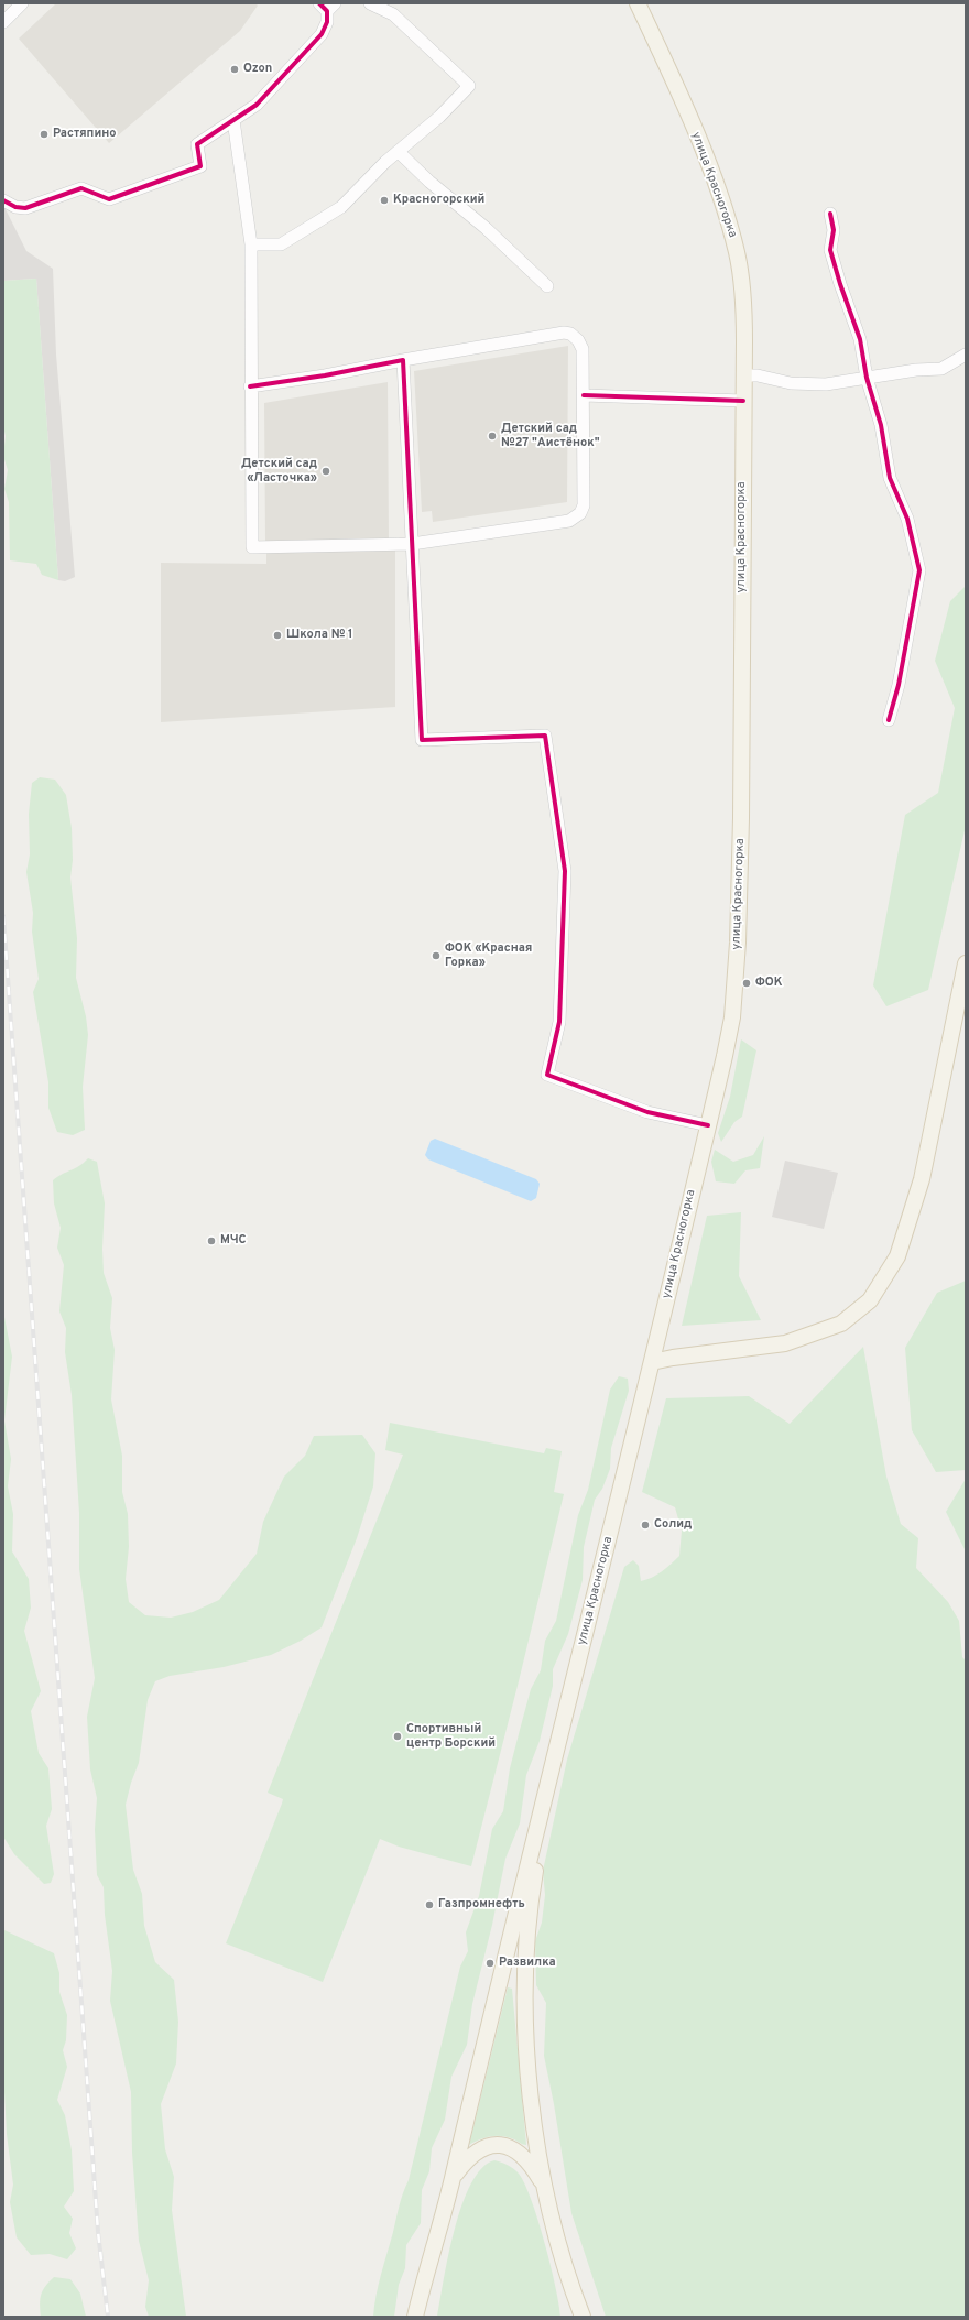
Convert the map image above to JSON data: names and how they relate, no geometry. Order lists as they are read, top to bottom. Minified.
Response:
{"streets":{"main road":["улица Красногорка"]},"places":["Ozon","Растяпино","Красногорский","Детский сад №27 \"Аистёнок\"","Детский сад «Ласточка»","Школа № 1","ФОК «Красная Горка»","ФОК","МЧС","Солид","Спортивный центр Борский","Газпромнефть","Развилка"]}
